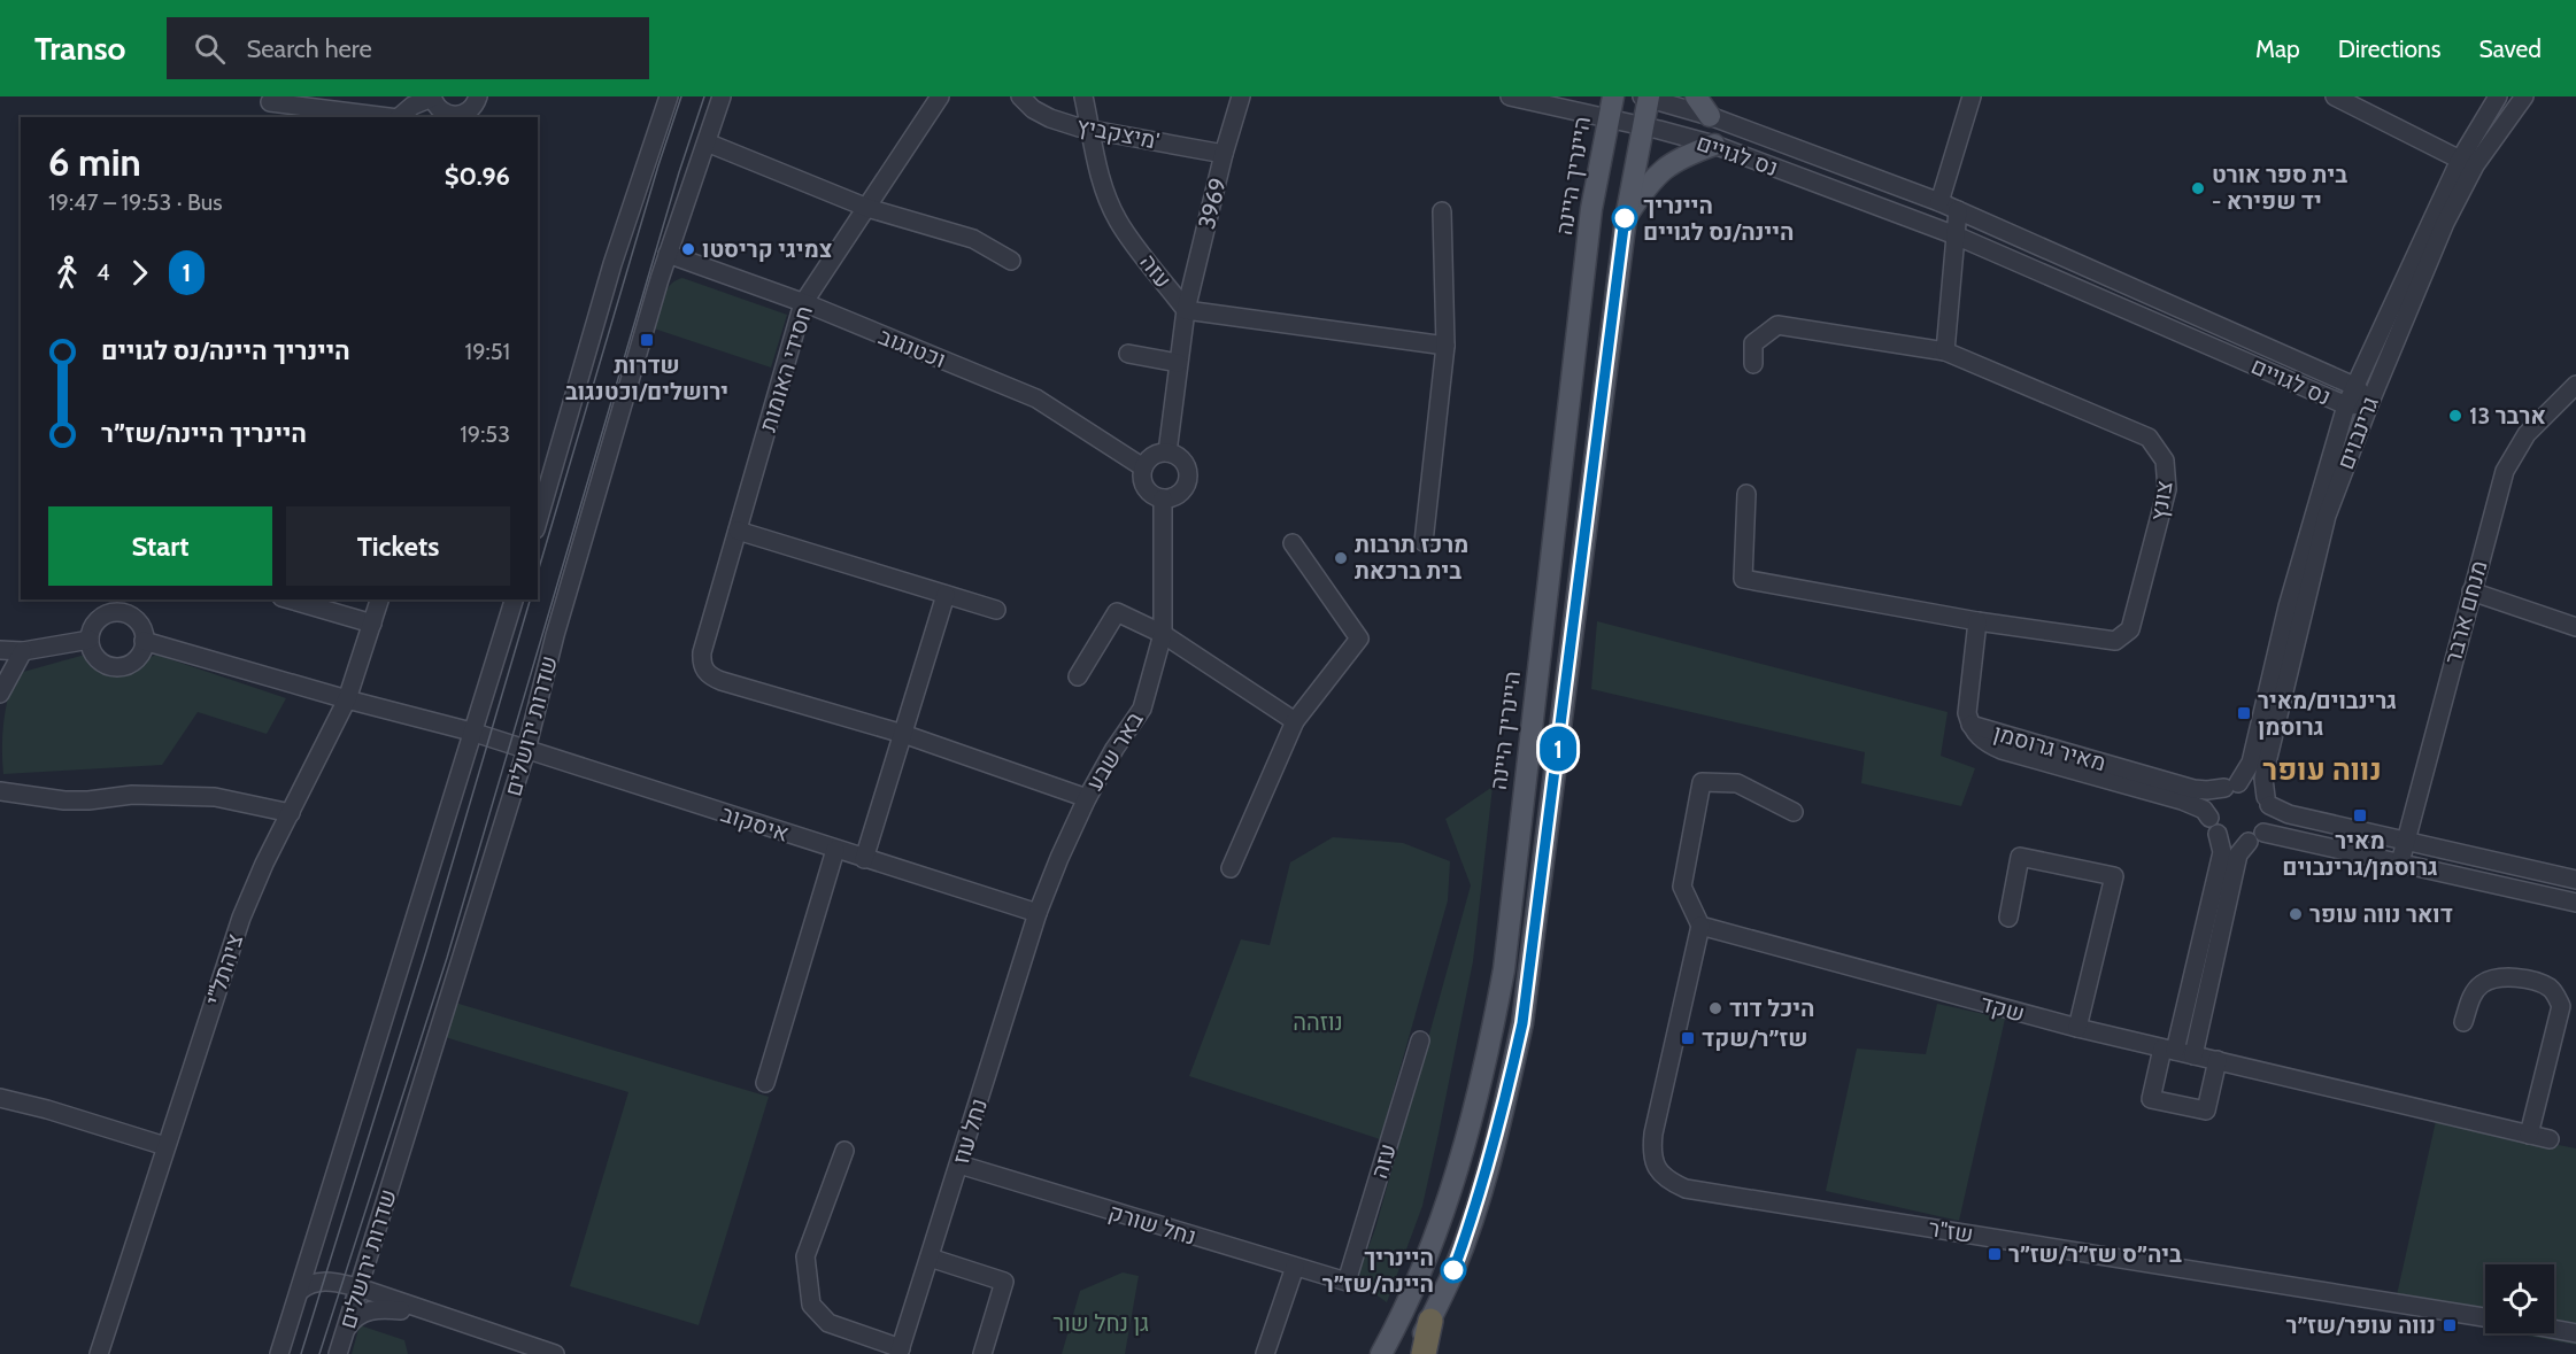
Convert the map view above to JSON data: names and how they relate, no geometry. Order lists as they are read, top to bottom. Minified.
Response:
{"streets":{"main road":["היינריך היינה"],"street":["מיצקביץ'","נס לגויים","3969","עזה","וכטנגוב","חסידי האומות","גרינבוים","צונץ","מנחם ארבר","שדרות ירושלים","מאיר גרוסמן","באר שבע","איסקוב","ציהתל\"י","שקד","נחל עוז","נחל שורק","שז\"ר"]},"crossings":[["מיצקביץ'","3969"],["מיצקביץ'","עזה"],["נס לגויים","היינריך היינה"],["נס לגויים","גרינבוים"],["3969","עזה"],["עזה","וכטנגוב"],["עזה","באר שבע"],["עזה","נחל שורק"],["וכטנגוב","חסידי האומות"],["וכטנגוב","שדרות ירושלים"],["וכטנגוב","באר שבע"],["גרינבוים","מאיר גרוסמן"],["שדרות ירושלים","איסקוב"],["באר שבע","איסקוב"],["באר שבע","נחל עוז"],["איסקוב","ציהתל\"י"],["איסקוב","נחל עוז"],["שקד","שז\"ר"],["נחל עוז","נחל שורק"]],"districts":["נווה עופר"],"parks":["נוזהה","גן נחל שור"],"places":{"other":["בית ספר אורט - יד שפירא","היינריך היינה/נס לגויים","צמיגי קריסטו","ארבר 13","מרכז תרבות בית ברכאת","דואר נווה עופר","היכל דוד","היינריך היינה/שז״ר"],"transit":["שדרות ירושלים/וכטנגוב","גרינבוים/מאיר גרוסמן","מאיר גרוסמן/גרינבוים","שז״ר/שקד","ביה״ס שז״ר/שז״ר","נווה עופר/שז״ר"]},"lines":["bus line 1"],"page":{"header":"Transo","search":"Search here","nav":["Map","Directions","Saved"],"on_map":"1","heading":["6 min","19:47 – 19:53 · Bus","$0.96"],"legs":["4","1"],"list":[{"name":"היינריך היינה/נס לגויים","value":"19:51"},{"name":"היינריך היינה/שז״ר","value":"19:53"}],"buttons":["Start","Tickets"]}}
